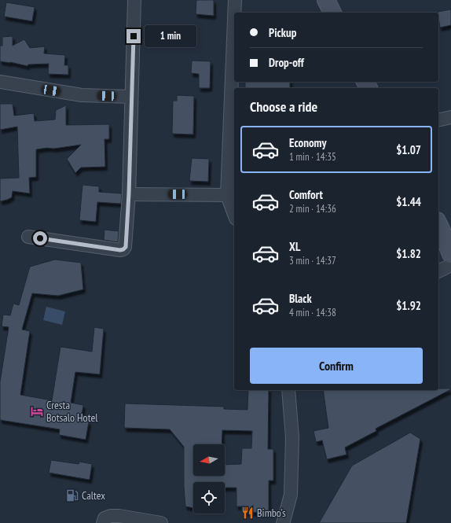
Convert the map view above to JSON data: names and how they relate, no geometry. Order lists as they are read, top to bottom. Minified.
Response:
{"places":{"hotel":["Cresta Botsalo Hotel"],"fuel station":["Caltex"],"restaurant":["Bimbo's"]},"north":"left","page":{"banner":["Pickup","Drop-off"],"bubble":"1 min","heading":"Choose a ride","list":[{"name":"Economy","note":"1 min · 14:35","value":"$1.07"},{"name":"Comfort","note":"2 min · 14:36","value":"$1.44"},{"name":"XL","note":"3 min · 14:37","value":"$1.82"},{"name":"Black","note":"4 min · 14:38","value":"$1.92"}],"buttons":"Confirm"}}
